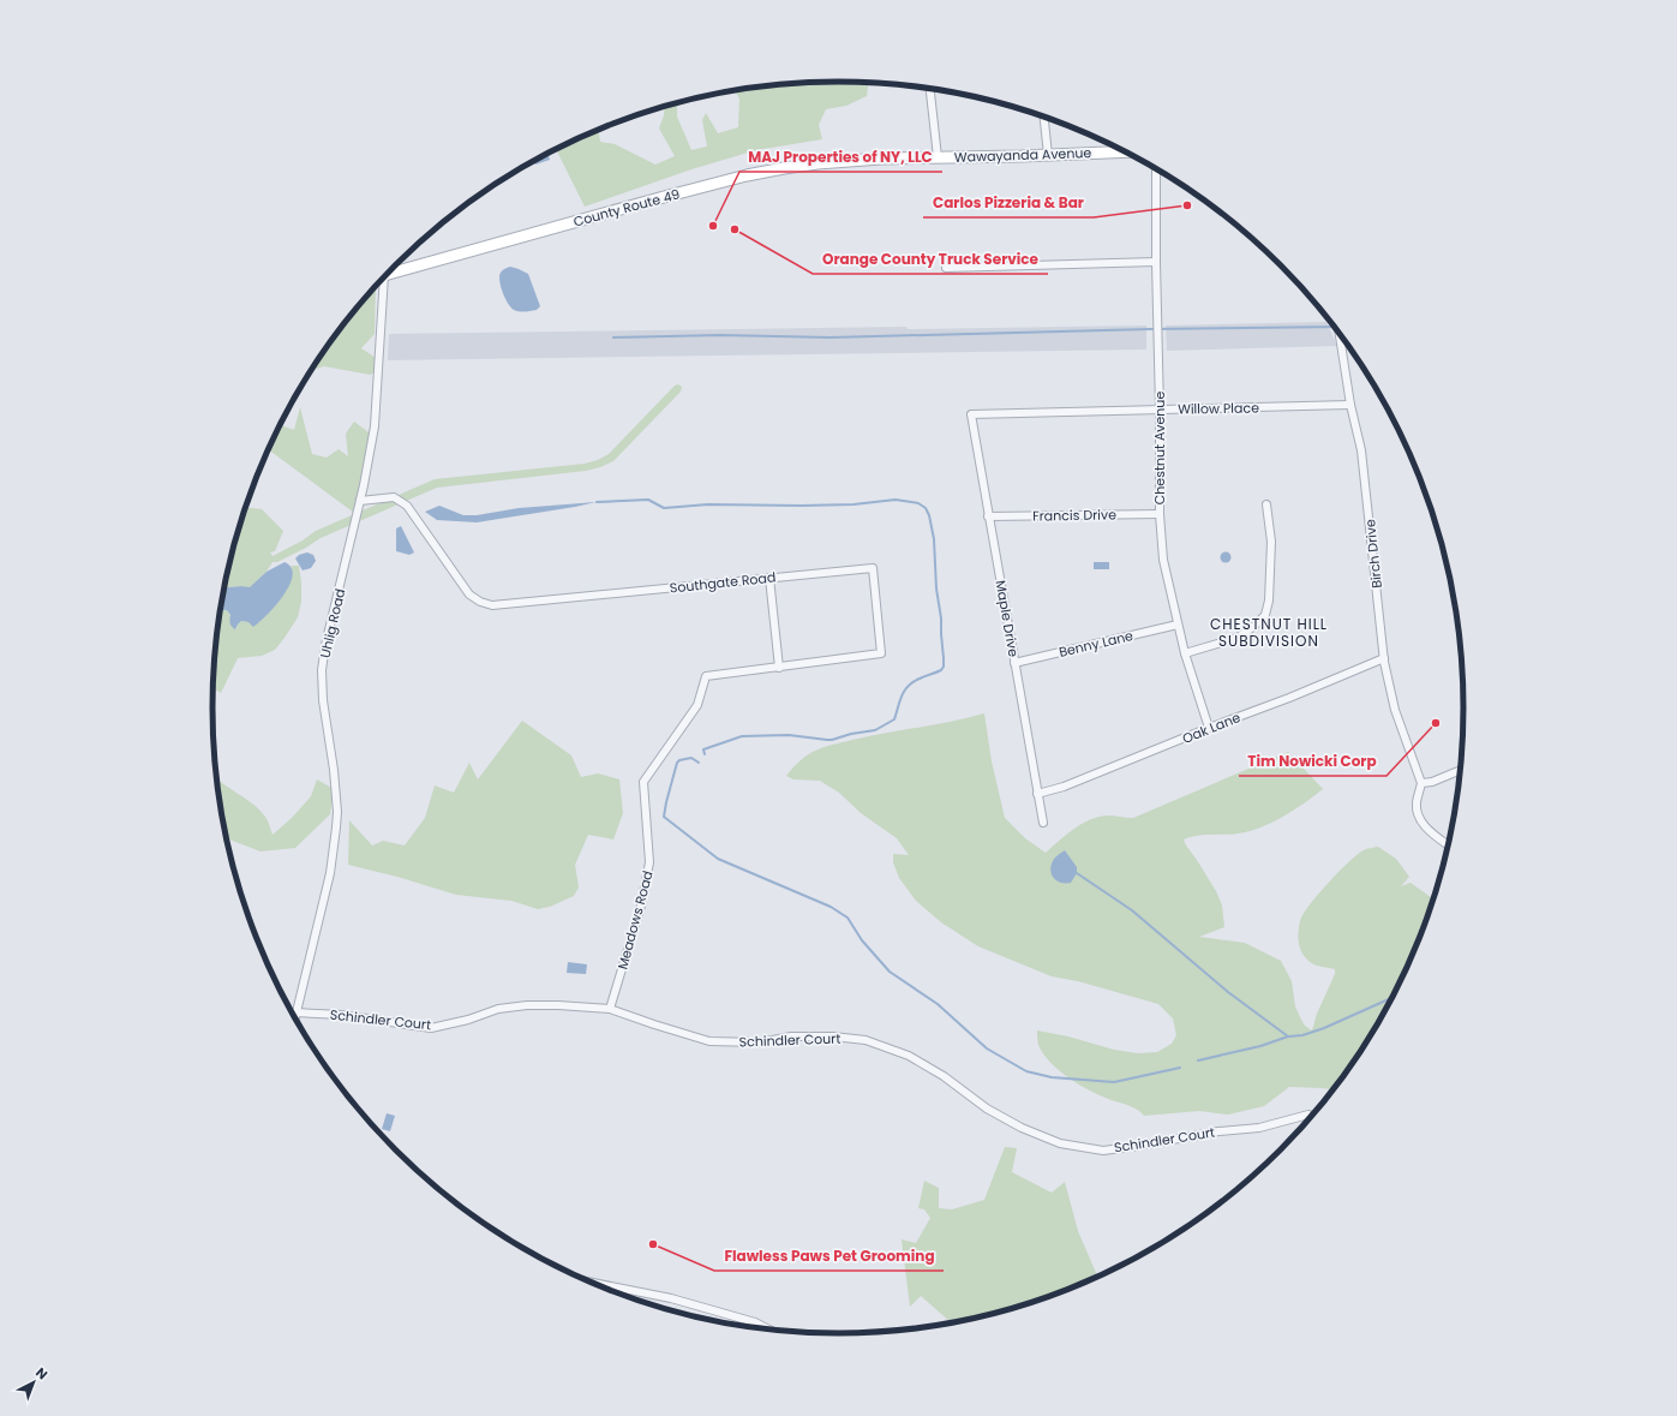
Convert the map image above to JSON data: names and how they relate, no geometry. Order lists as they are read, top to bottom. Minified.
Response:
{"streets":{"street":["Wawayanda Avenue","County Route 49","Willow Place","Chestnut Avenue","Francis Drive","Birch Drive","Southgate Road","Maple Drive","Uhlig Road","Benny Lane","Oak Lane","Meadows Road","Schindler Court"]},"crossings":[["Wawayanda Avenue","County Route 49"],["Willow Place","Chestnut Avenue"],["Willow Place","Birch Drive"],["Willow Place","Maple Drive"],["Chestnut Avenue","Francis Drive"],["Chestnut Avenue","Benny Lane"],["Chestnut Avenue","Oak Lane"],["Francis Drive","Maple Drive"],["Birch Drive","Oak Lane"],["Southgate Road","Uhlig Road"],["Southgate Road","Meadows Road"],["Maple Drive","Benny Lane"],["Maple Drive","Oak Lane"],["Uhlig Road","Schindler Court"],["Meadows Road","Schindler Court"]],"districts":["CHESTNUT HILL SUBDIVISION"],"places":["Carlos Pizzeria & Bar","MAJ Properties of NY, LLC","Orange County Truck Service","Tim Nowicki Corp","Flawless Paws Pet Grooming"],"north":"top right"}
